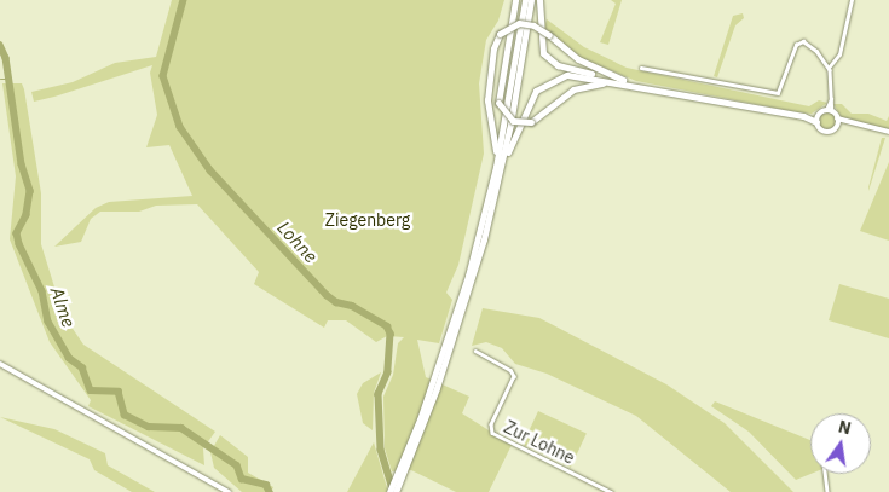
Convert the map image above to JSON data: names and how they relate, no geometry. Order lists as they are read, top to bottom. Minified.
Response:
{"streets":{"street":["Zur Lohne"]},"water":["Lohne","Alme"],"parks":["Ziegenberg"],"north":"top"}
